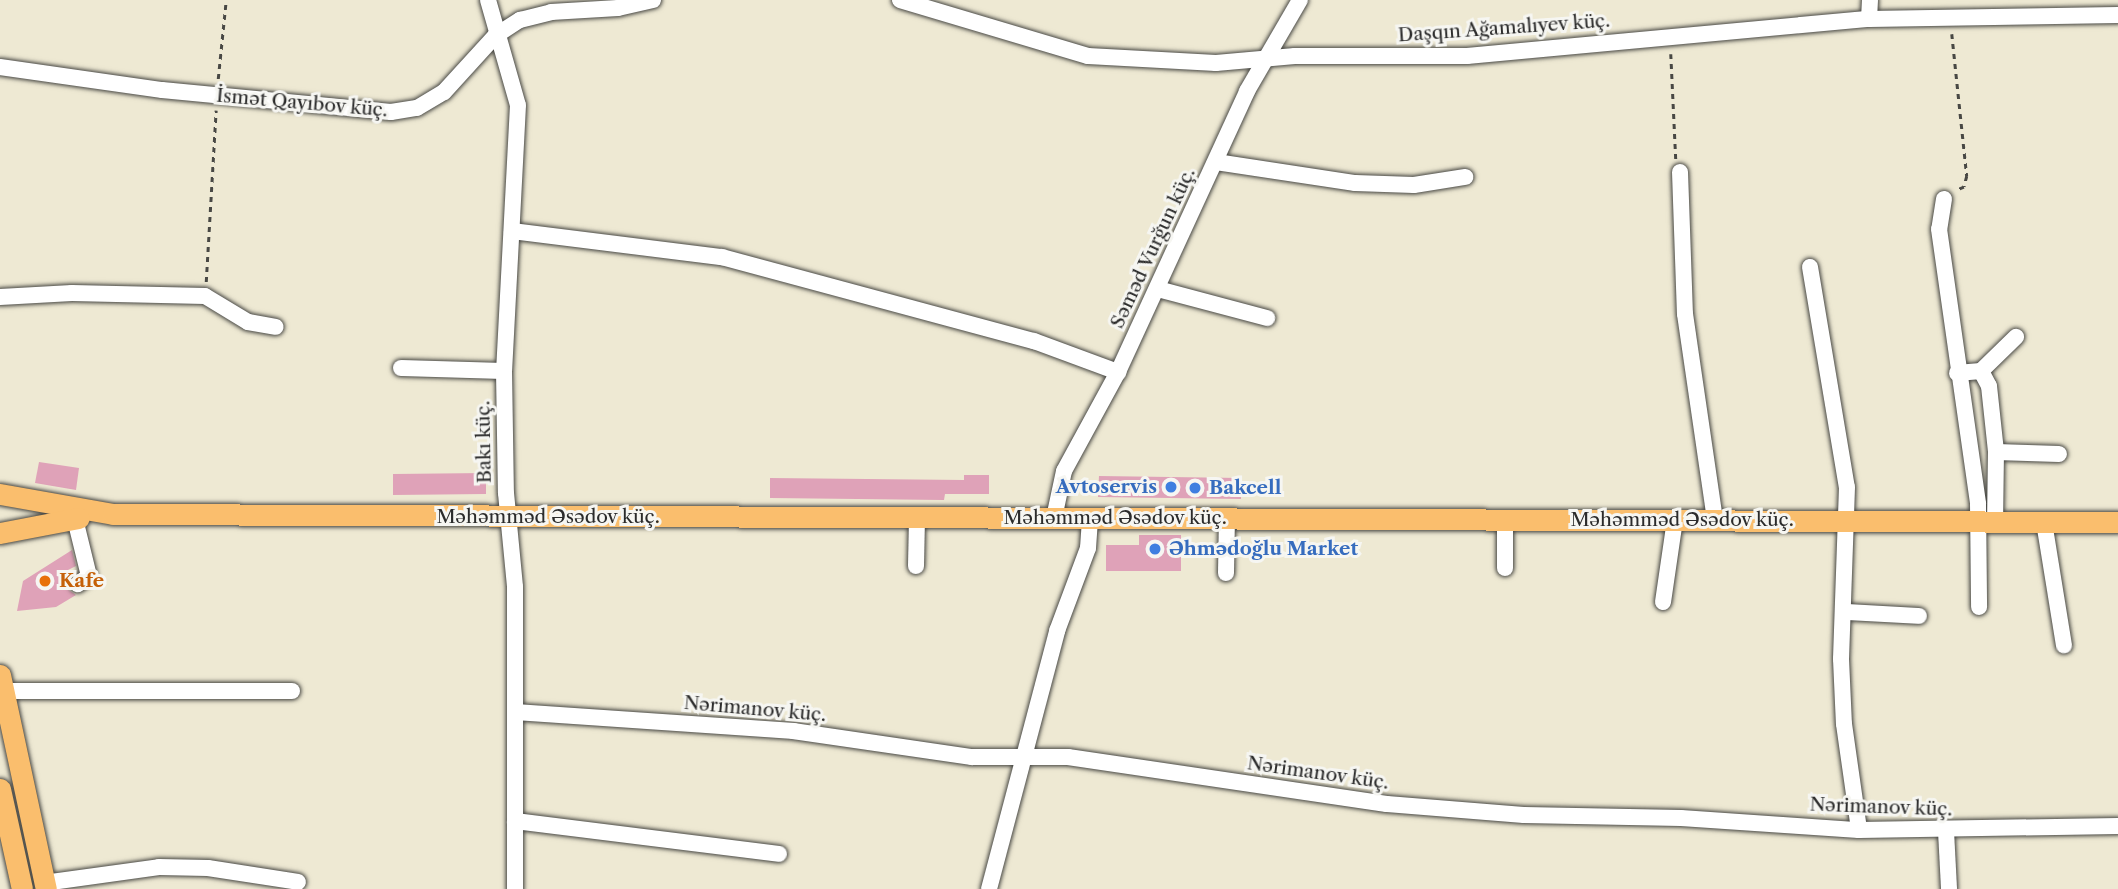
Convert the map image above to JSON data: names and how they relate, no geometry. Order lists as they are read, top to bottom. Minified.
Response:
{"streets":{"main road":["Məhəmməd Əsədov küç."],"street":["Daşqın Ağamalıyev küç.","İsmət Qayıbov küç.","Səməd Vurğun küç.","Bakı küç.","Nərimanov küç."]},"crossings":[["Daşqın Ağamalıyev küç.","Səməd Vurğun küç."],["İsmət Qayıbov küç.","Bakı küç."],["Səməd Vurğun küç.","Məhəmməd Əsədov küç."],["Bakı küç.","Məhəmməd Əsədov küç."],["Bakı küç.","Nərimanov küç."]],"places":["Avtoservis","Bakcell","Əhmədoğlu Market","Kafe"]}
